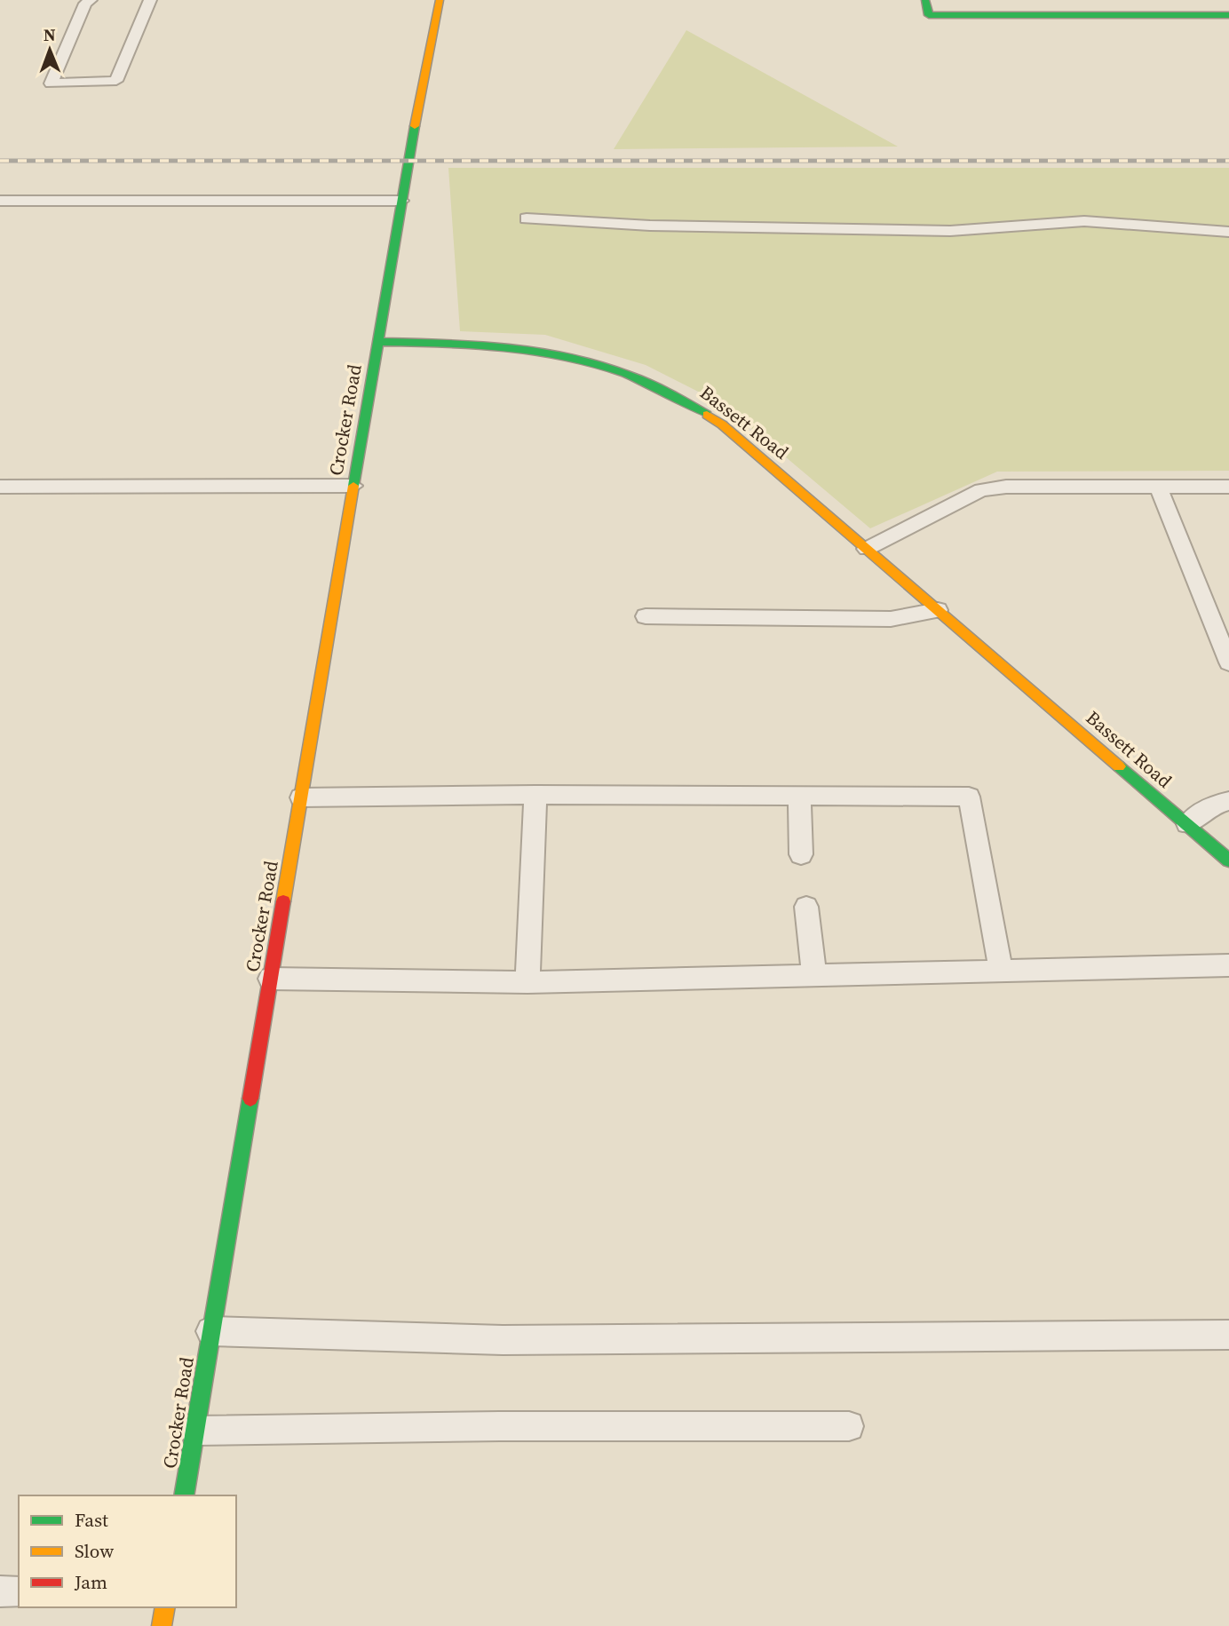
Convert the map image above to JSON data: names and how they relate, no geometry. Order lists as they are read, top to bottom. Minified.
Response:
{"streets":{"main road":["Crocker Road","Bassett Road"]},"crossings":[["Crocker Road","Bassett Road"]],"legend":["Fast","Slow","Jam"],"north":"top"}
